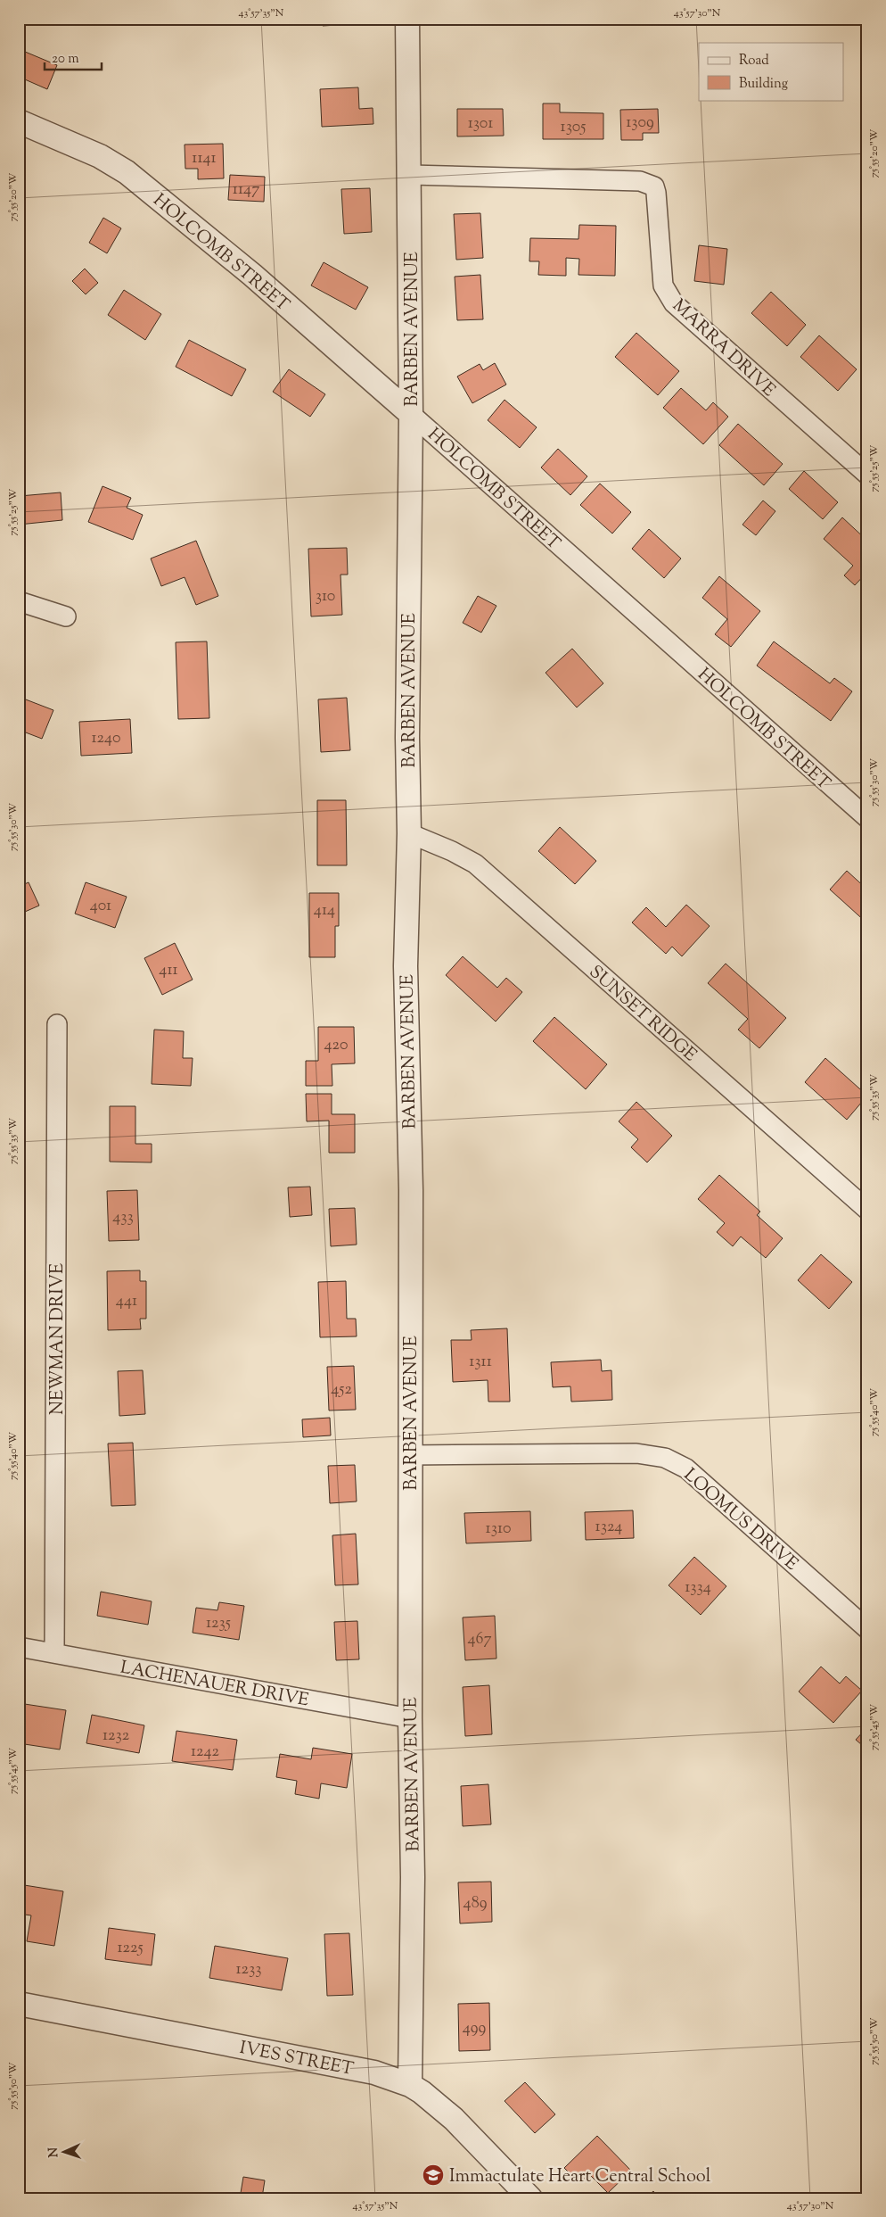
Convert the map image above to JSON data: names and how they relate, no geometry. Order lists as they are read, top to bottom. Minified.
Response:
{"streets":{"street":["HOLCOMB STREET","BARBEN AVENUE","MARRA DRIVE","SUNSET RIDGE","NEWMAN DRIVE","LOOMUS DRIVE","LACHENAUER DRIVE","IVES STREET"]},"crossings":[["HOLCOMB STREET","BARBEN AVENUE"],["BARBEN AVENUE","MARRA DRIVE"],["BARBEN AVENUE","SUNSET RIDGE"],["BARBEN AVENUE","LOOMUS DRIVE"],["BARBEN AVENUE","LACHENAUER DRIVE"],["BARBEN AVENUE","IVES STREET"],["NEWMAN DRIVE","LACHENAUER DRIVE"]],"places":{"school or university":["Immactulate Heart Central School"]},"house_numbers":["1309","1301","1305","1141","1147","310","1240","401","414","411","420","433","441","1311","452","1324","1310","1334","1235","467","1232","1242","489","1225","1233","499"],"legend":["Road","Building"],"scale_bar":"20 m","north":"left","coordinates":["43°57'35\"N","43°57'30\"N","75°55'20\"W","75°55'25\"W","75°55'30\"W","75°55'35\"W","75°55'40\"W","75°55'45\"W","75°55'50\"W"]}
